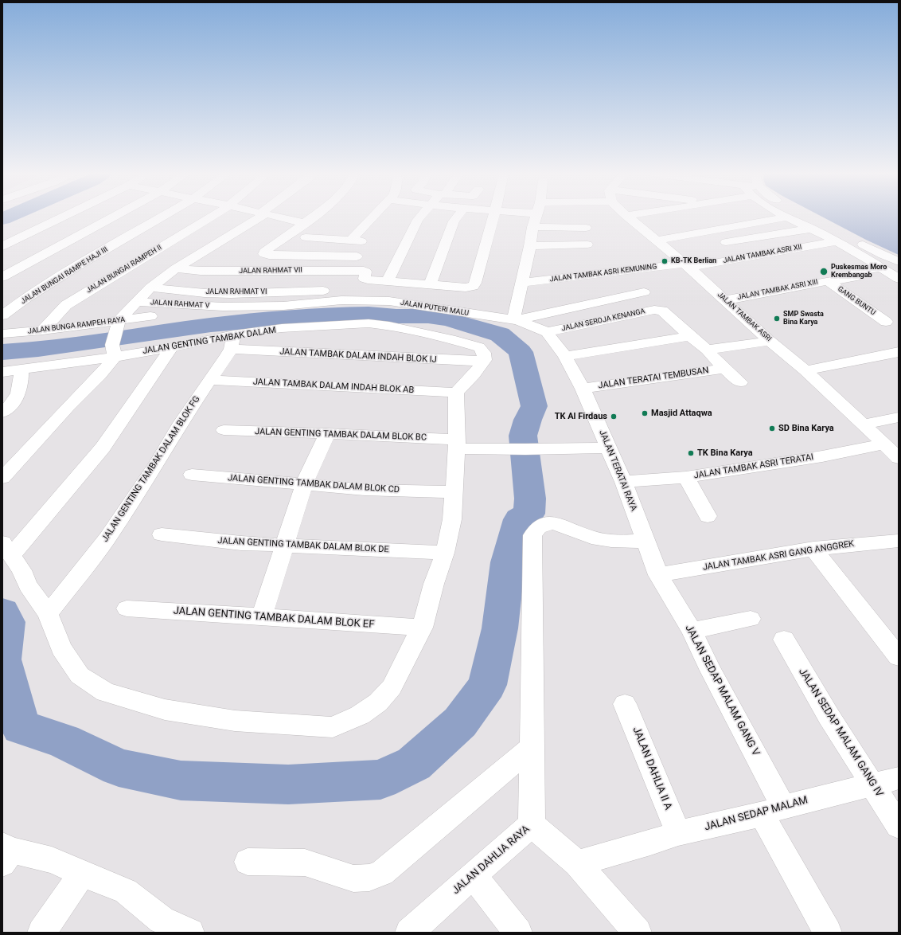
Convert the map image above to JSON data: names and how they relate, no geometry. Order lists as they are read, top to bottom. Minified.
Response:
{"streets":{"street":["JALAN TAMBAK ASRI XII","JALAN BUNGAI RAMPEH II","JALAN RAHMAT VII","JALAN TAMBAK ASRI KEMUNING","JALAN BUNGAI RAMPE HAJI III","JALAN TAMBAK ASRI XIII","JALAN RAHMAT VI","GANG BUNTU","JALAN RAHMAT V","JALAN PUTERI MALU","JALAN TAMBAK ASRI","JALAN SEROJA KENANGA","JALAN BUNGA RAMPEH RAYA","JALAN GENTING TAMBAK DALAM","JALAN TAMBAK DALAM INDAH BLOK IJ","JALAN TERATAI TEMBUSAN","JALAN TAMBAK DALAM INDAH BLOK AB","JALAN GENTING TAMBAK DALAM BLOK BC","JALAN TAMBAK ASRI TERATAI","JALAN GENTING TAMBAK DALAM BLOK FG","JALAN TERATAI RAYA","JALAN GENTING TAMBAK DALAM BLOK CD","JALAN GENTING TAMBAK DALAM BLOK DE","JALAN TAMBAK ASRI GANG ANGGREK","JALAN GENTING TAMBAK DALAM BLOK EF","JALAN SEDAP MALAM GANG V","JALAN SEDAP MALAM GANG IV","JALAN DAHLIA II A","JALAN SEDAP MALAM","JALAN DAHLIA RAYA"]},"crossings":[["JALAN TAMBAK ASRI XII","JALAN TAMBAK ASRI KEMUNING"],["JALAN TAMBAK ASRI XII","JALAN TAMBAK ASRI"],["JALAN BUNGAI RAMPEH II","JALAN BUNGA RAMPEH RAYA"],["JALAN TAMBAK ASRI KEMUNING","JALAN TAMBAK ASRI"],["JALAN TAMBAK ASRI XIII","GANG BUNTU"],["JALAN TAMBAK ASRI XIII","JALAN TAMBAK ASRI"],["JALAN RAHMAT V","JALAN PUTERI MALU"],["JALAN PUTERI MALU","JALAN TERATAI RAYA"],["JALAN TAMBAK ASRI","JALAN TAMBAK ASRI TERATAI"],["JALAN SEROJA KENANGA","JALAN TERATAI RAYA"],["JALAN GENTING TAMBAK DALAM","JALAN TAMBAK DALAM INDAH BLOK IJ"],["JALAN GENTING TAMBAK DALAM","JALAN GENTING TAMBAK DALAM BLOK FG"],["JALAN TAMBAK DALAM INDAH BLOK IJ","JALAN GENTING TAMBAK DALAM BLOK FG"],["JALAN TERATAI TEMBUSAN","JALAN TERATAI RAYA"],["JALAN TAMBAK DALAM INDAH BLOK AB","JALAN GENTING TAMBAK DALAM BLOK FG"],["JALAN GENTING TAMBAK DALAM BLOK BC","JALAN TERATAI RAYA"],["JALAN TAMBAK ASRI TERATAI","JALAN TERATAI RAYA"],["JALAN TERATAI RAYA","JALAN TAMBAK ASRI GANG ANGGREK"],["JALAN TERATAI RAYA","JALAN SEDAP MALAM GANG V"],["JALAN TAMBAK ASRI GANG ANGGREK","JALAN SEDAP MALAM GANG V"],["JALAN SEDAP MALAM GANG V","JALAN SEDAP MALAM"],["JALAN SEDAP MALAM GANG IV","JALAN SEDAP MALAM"],["JALAN DAHLIA II A","JALAN SEDAP MALAM"],["JALAN SEDAP MALAM","JALAN DAHLIA RAYA"]],"places":["KB-TK Berlian","Puskesmas Moro Krembangab","SMP Swasta Bina Karya","Masjid Attaqwa","TK Al Firdaus","SD Bina Karya","TK Bina Karya"]}
